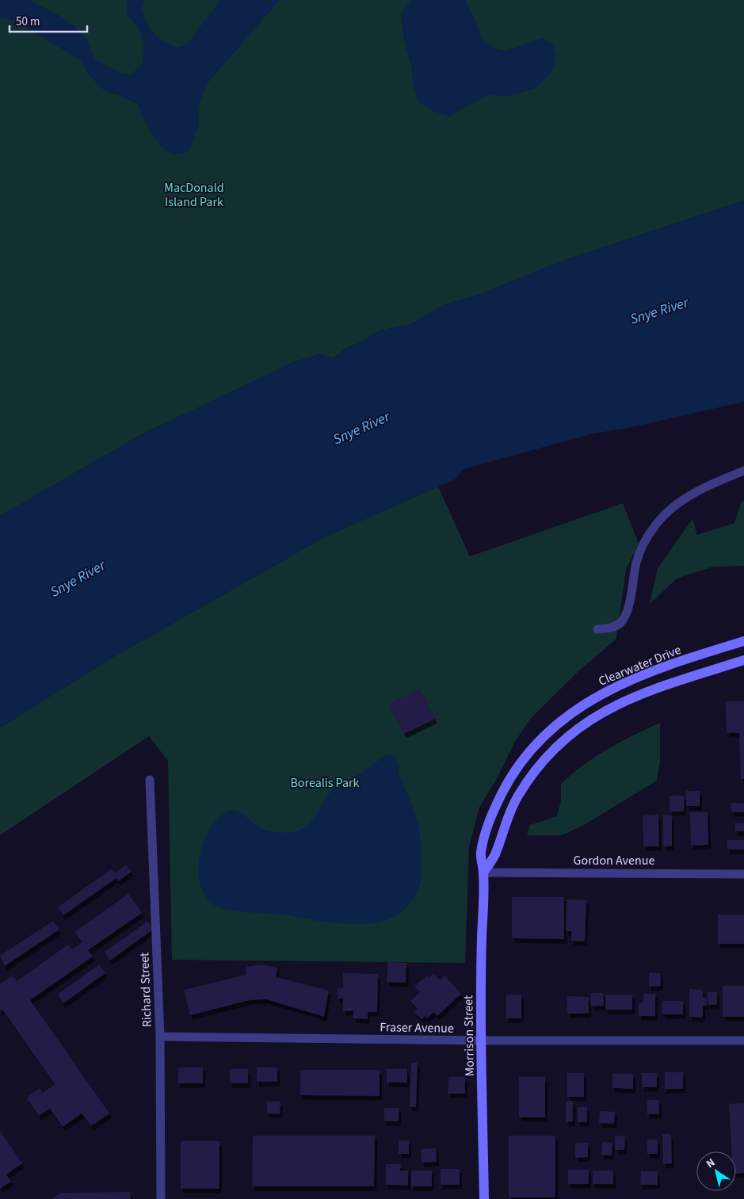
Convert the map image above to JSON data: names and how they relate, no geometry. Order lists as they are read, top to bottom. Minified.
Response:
{"streets":{"main road":["Clearwater Drive","Morrison Street"],"street":["Gordon Avenue","Richard Street","Fraser Avenue"]},"crossings":[["Clearwater Drive","Gordon Avenue"],["Clearwater Drive","Morrison Street"],["Gordon Avenue","Morrison Street"],["Richard Street","Fraser Avenue"],["Fraser Avenue","Morrison Street"]],"water":["Snye River"],"parks":["MacDonald Island Park","Borealis Park"],"scale_bar":"50 m","north":"top left"}
